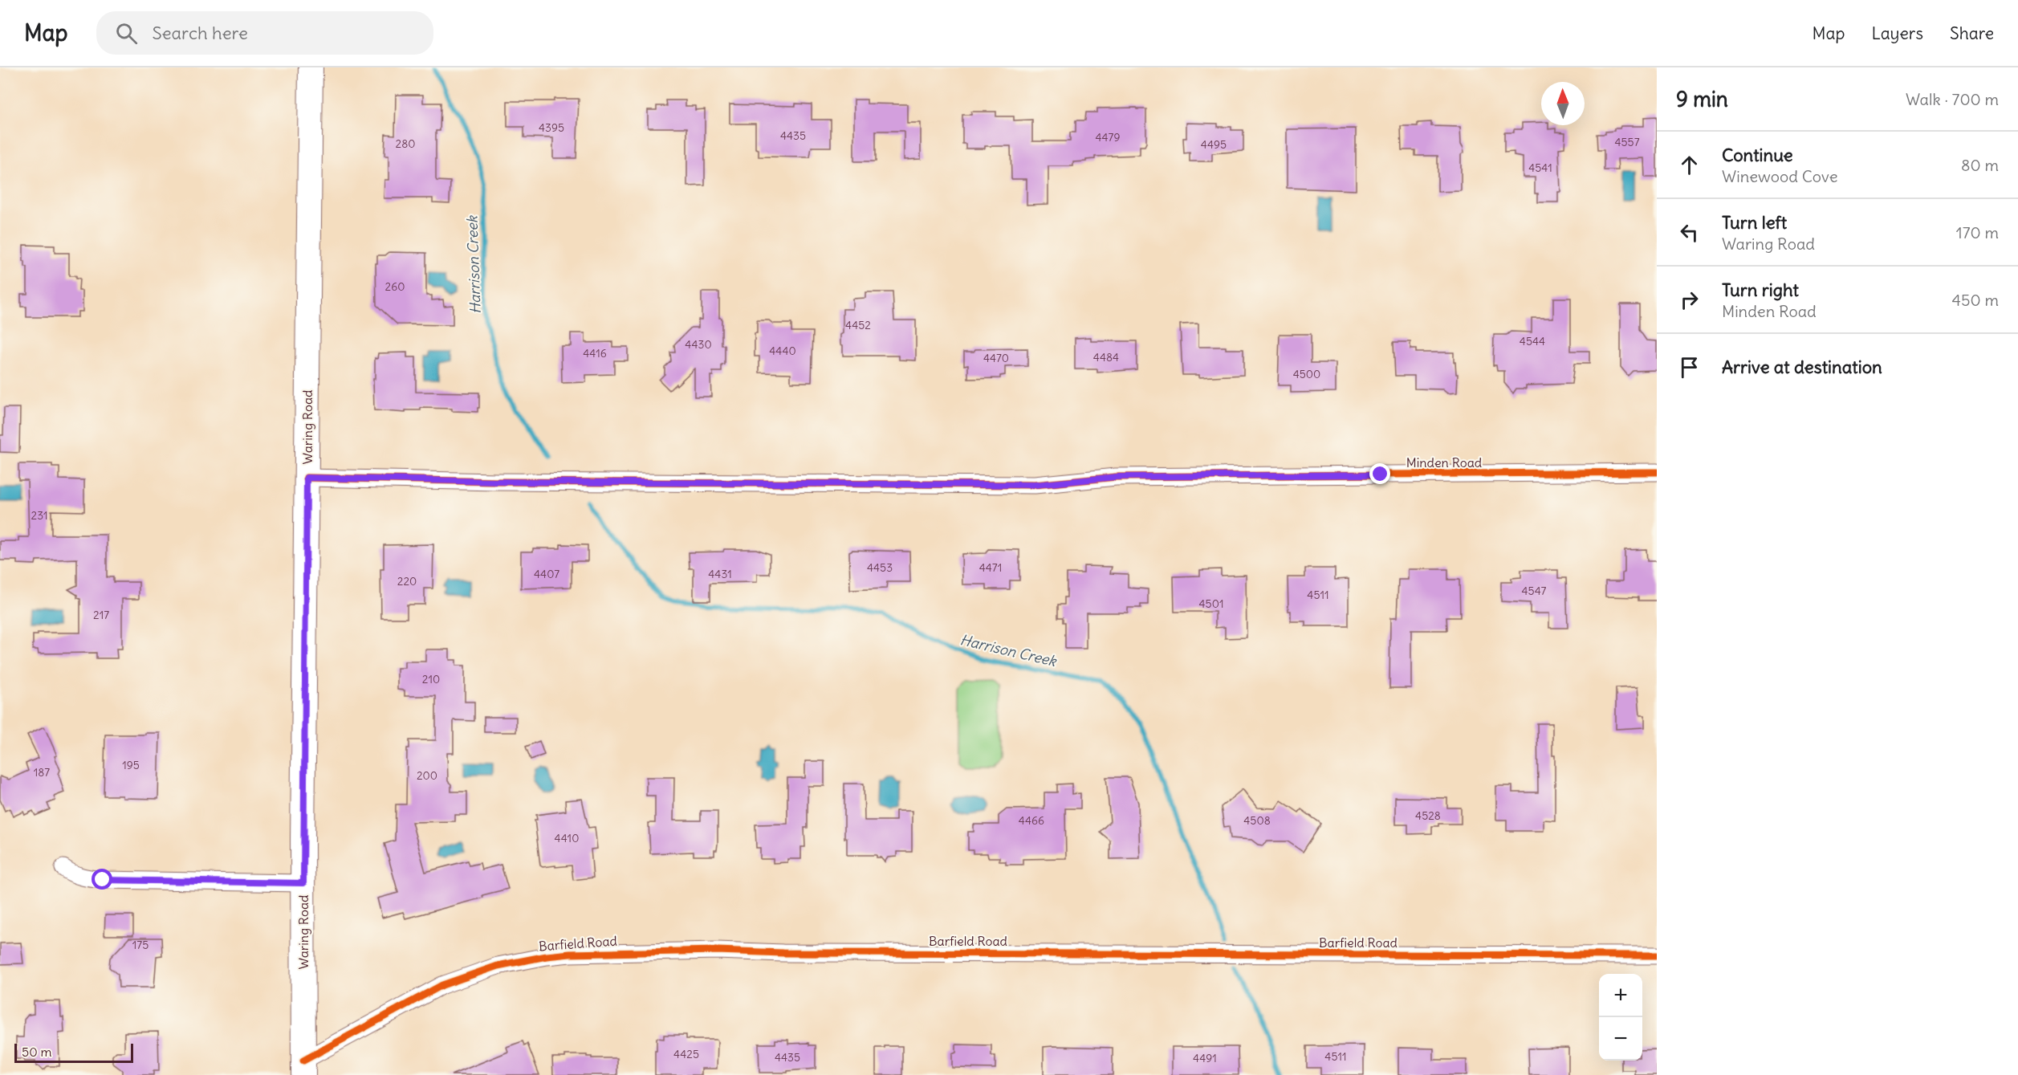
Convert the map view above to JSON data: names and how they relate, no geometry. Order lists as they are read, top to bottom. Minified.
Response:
{"streets":{"main road":["Waring Road"],"street":["Minden Road","Barfield Road"]},"crossings":[["Waring Road","Minden Road"],["Waring Road","Barfield Road"]],"water":["Harrison Creek"],"house_numbers":["4395","4435","4479","4557","280","4495","4541","260","4452","4544","4430","4440","4416","4484","4470","4500","231","4453","4471","4407","4431","220","4547","4511","4501","217","210","195","187","200","4528","4466","4508","4410","175","4425","4511","4435","4491"],"scale_bar":"50 m","north":"top","page":{"header":"Map","search":"Search here","nav":["Map","Layers","Share"],"heading":["9 min","Walk · 700 m"],"list":[["Continue","Winewood Cove","80 m"],["Turn left","Waring Road","170 m"],["Turn right","Minden Road","450 m"],"Arrive at destination"],"map_buttons":["+","−"],"scale":"50 m"}}
